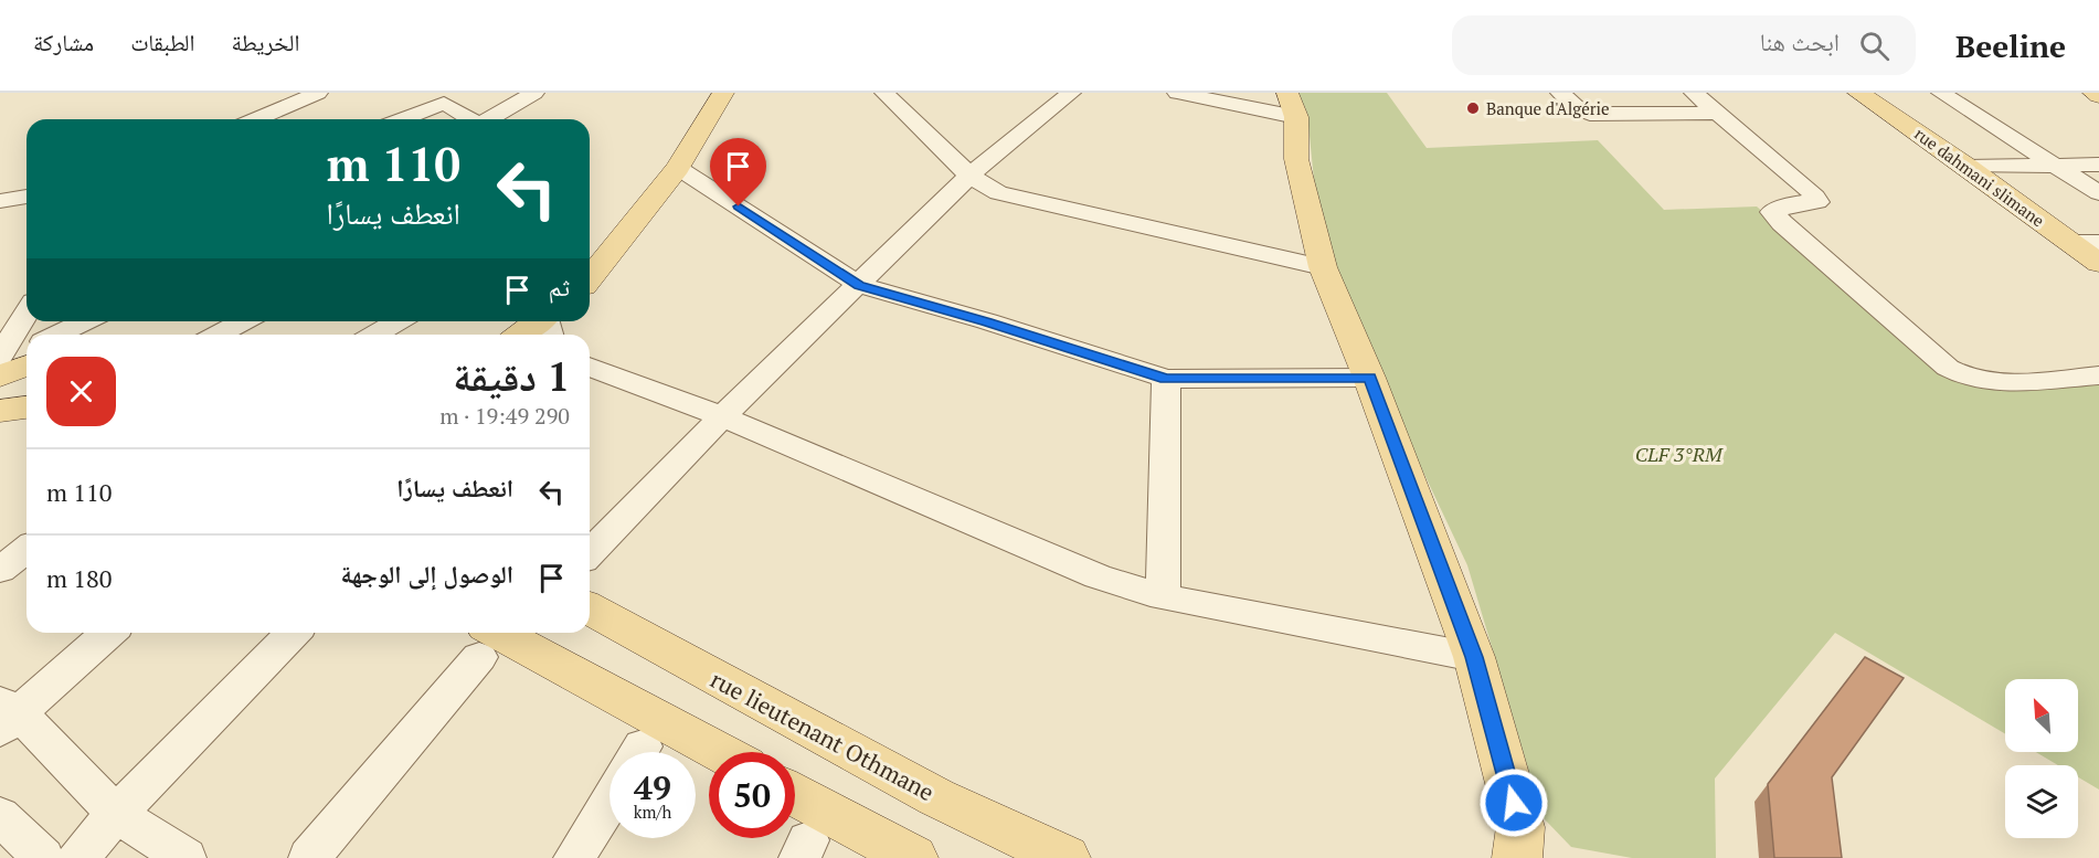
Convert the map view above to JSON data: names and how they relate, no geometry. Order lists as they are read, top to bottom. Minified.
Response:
{"streets":{"main road":["rue dahmani slimane","rue lieutenant Othmane"]},"parks":["CLF 3°RM"],"places":["Banque d'Algérie"],"north":"top left","page":{"header":"Beeline","search":"ابحث هنا","nav":["الخريطة","الطبقات","مشاركة"],"turn":["110 m","انعطف يسارًا"],"then":"ثم","heading":["1 دقيقة","290 m · 19:49"],"list":[{"name":"انعطف يسارًا","value":"110 m"},{"name":"الوصول إلى الوجهة","value":"180 m"}],"speed":"49 km/h","limit":"50"}}
